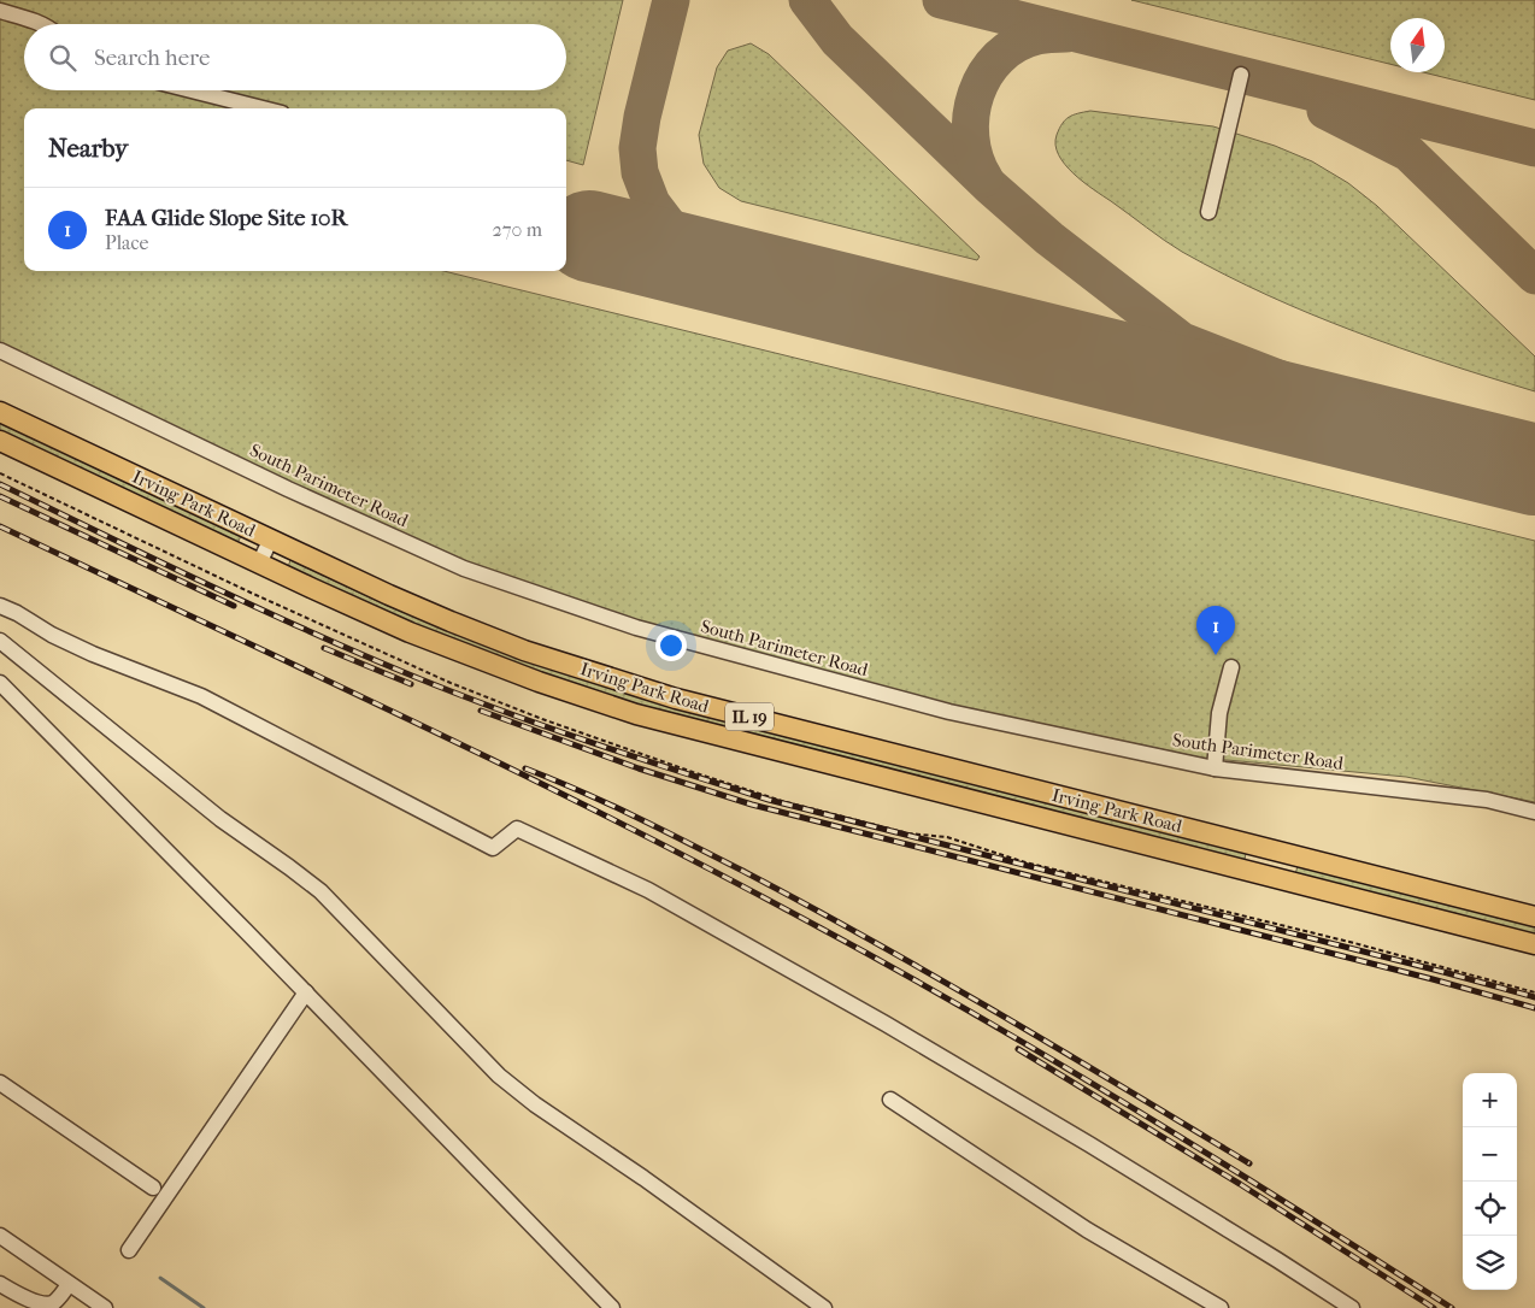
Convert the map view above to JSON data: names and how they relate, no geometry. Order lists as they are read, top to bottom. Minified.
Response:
{"streets":{"main road":["Irving Park Road","IL 19"],"street":["South Parimeter Road"]},"north":"top","page":{"search":"Search here","heading":"Nearby","list":[{"mark":"1","name":"FAA Glide Slope Site 10R","note":"Place","value":"270 m"}],"pins":"1","map_buttons":["+","−"]}}
